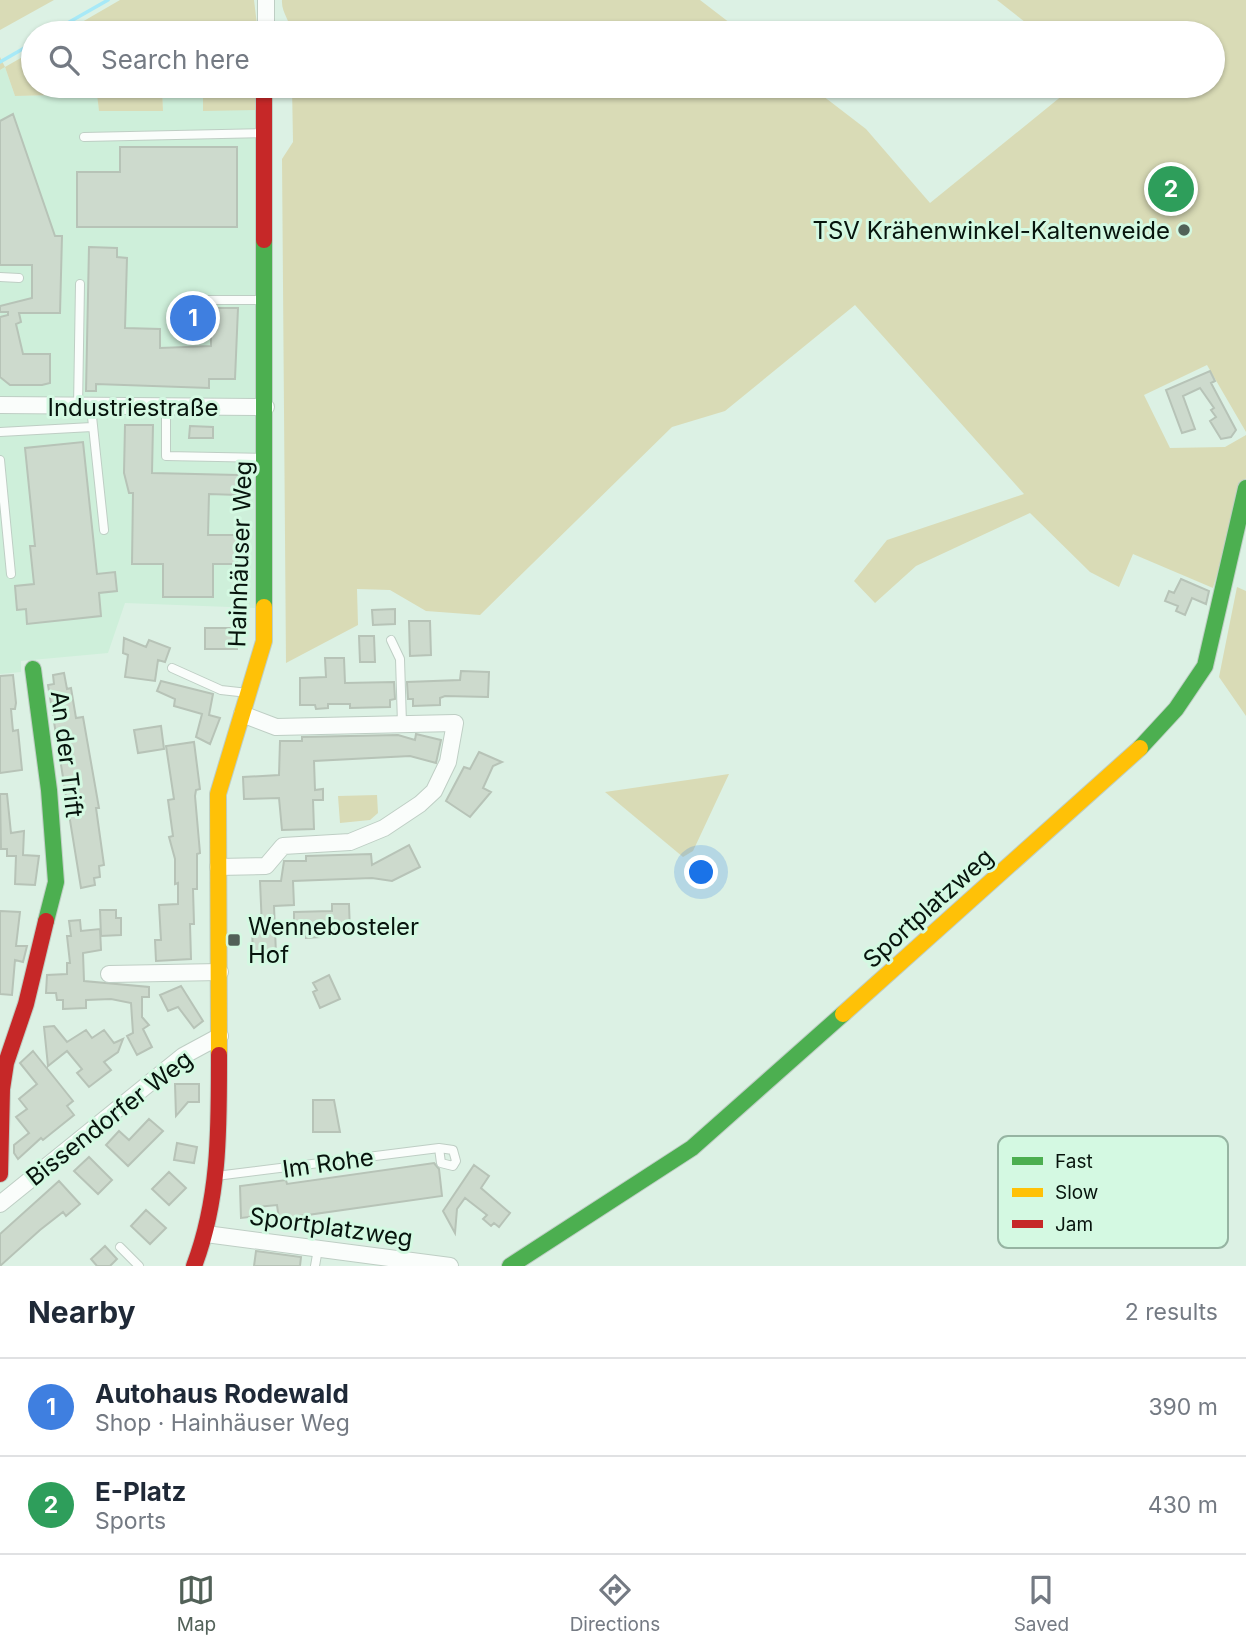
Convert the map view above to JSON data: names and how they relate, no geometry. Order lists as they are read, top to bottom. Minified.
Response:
{"streets":{"street":["Industriestraße","Hainhäuser Weg","An der Trift","Sportplatzweg","Bissendorfer Weg"],"lane":["Im Rohe"]},"crossings":[["Industriestraße","Hainhäuser Weg"],["Hainhäuser Weg","Sportplatzweg"],["Hainhäuser Weg","Bissendorfer Weg"],["Hainhäuser Weg","Im Rohe"],["An der Trift","Bissendorfer Weg"]],"places":{"other":["TSV Krähenwinkel-Kaltenweide"],"transit":["Wennebosteler Hof"]},"legend":["Fast","Slow","Jam"],"page":{"search":"Search here","pins":["2","1"],"heading":["Nearby","2 results"],"list":[{"mark":"1","name":"Autohaus Rodewald","note":"Shop · Hainhäuser Weg","value":"390 m"},{"mark":"2","name":"E-Platz","note":"Sports","value":"430 m"}],"nav":["Map","Directions","Saved"]}}
